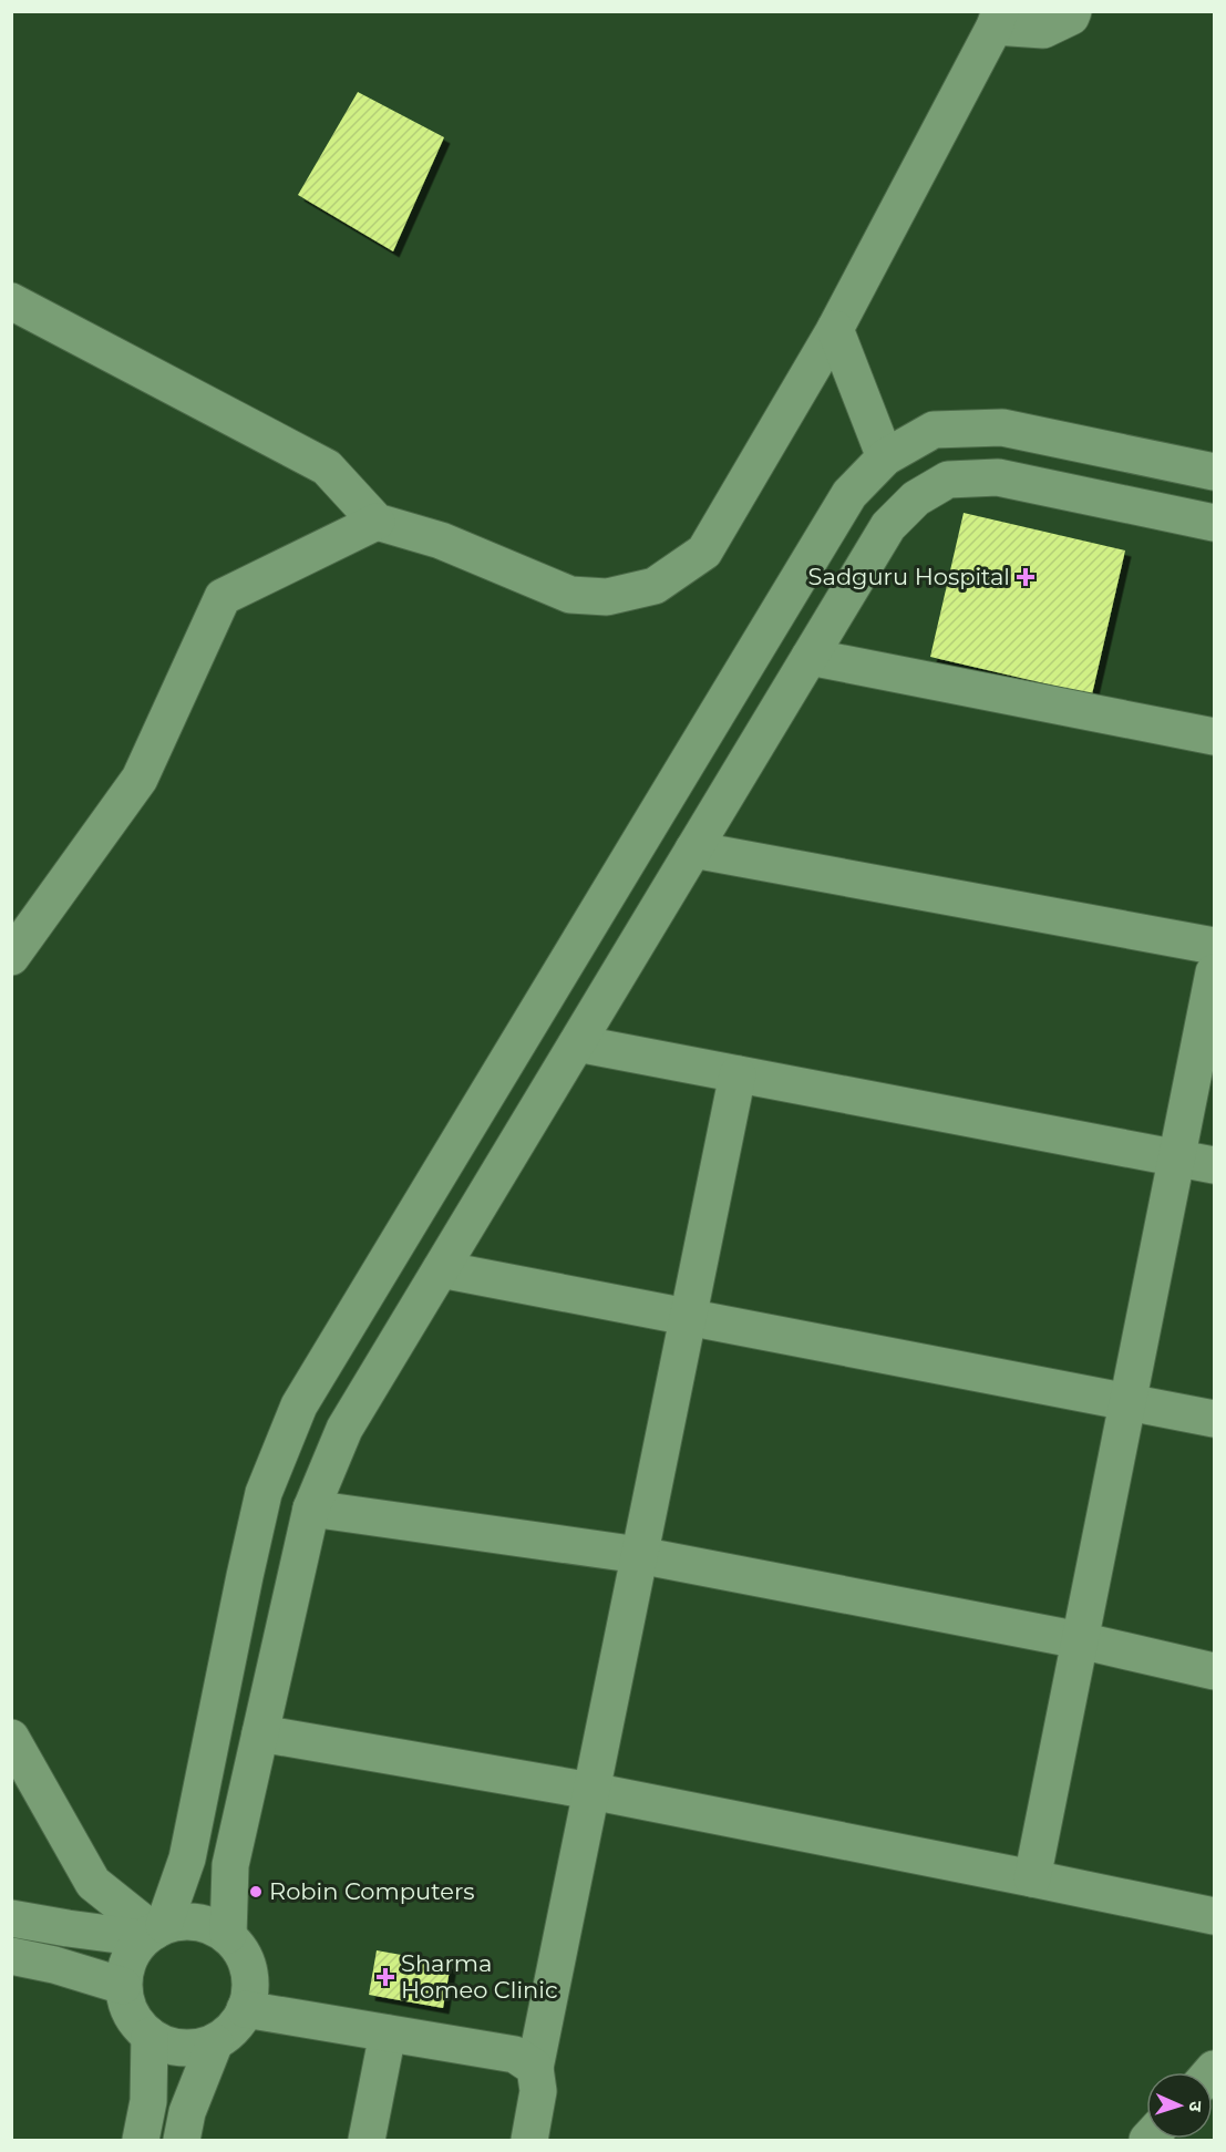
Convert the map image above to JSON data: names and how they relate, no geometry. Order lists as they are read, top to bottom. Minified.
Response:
{"places":{"health":["Sadguru Hospital","Sharma Homeo Clinic"],"other":["Robin Computers"]},"north":"right"}
